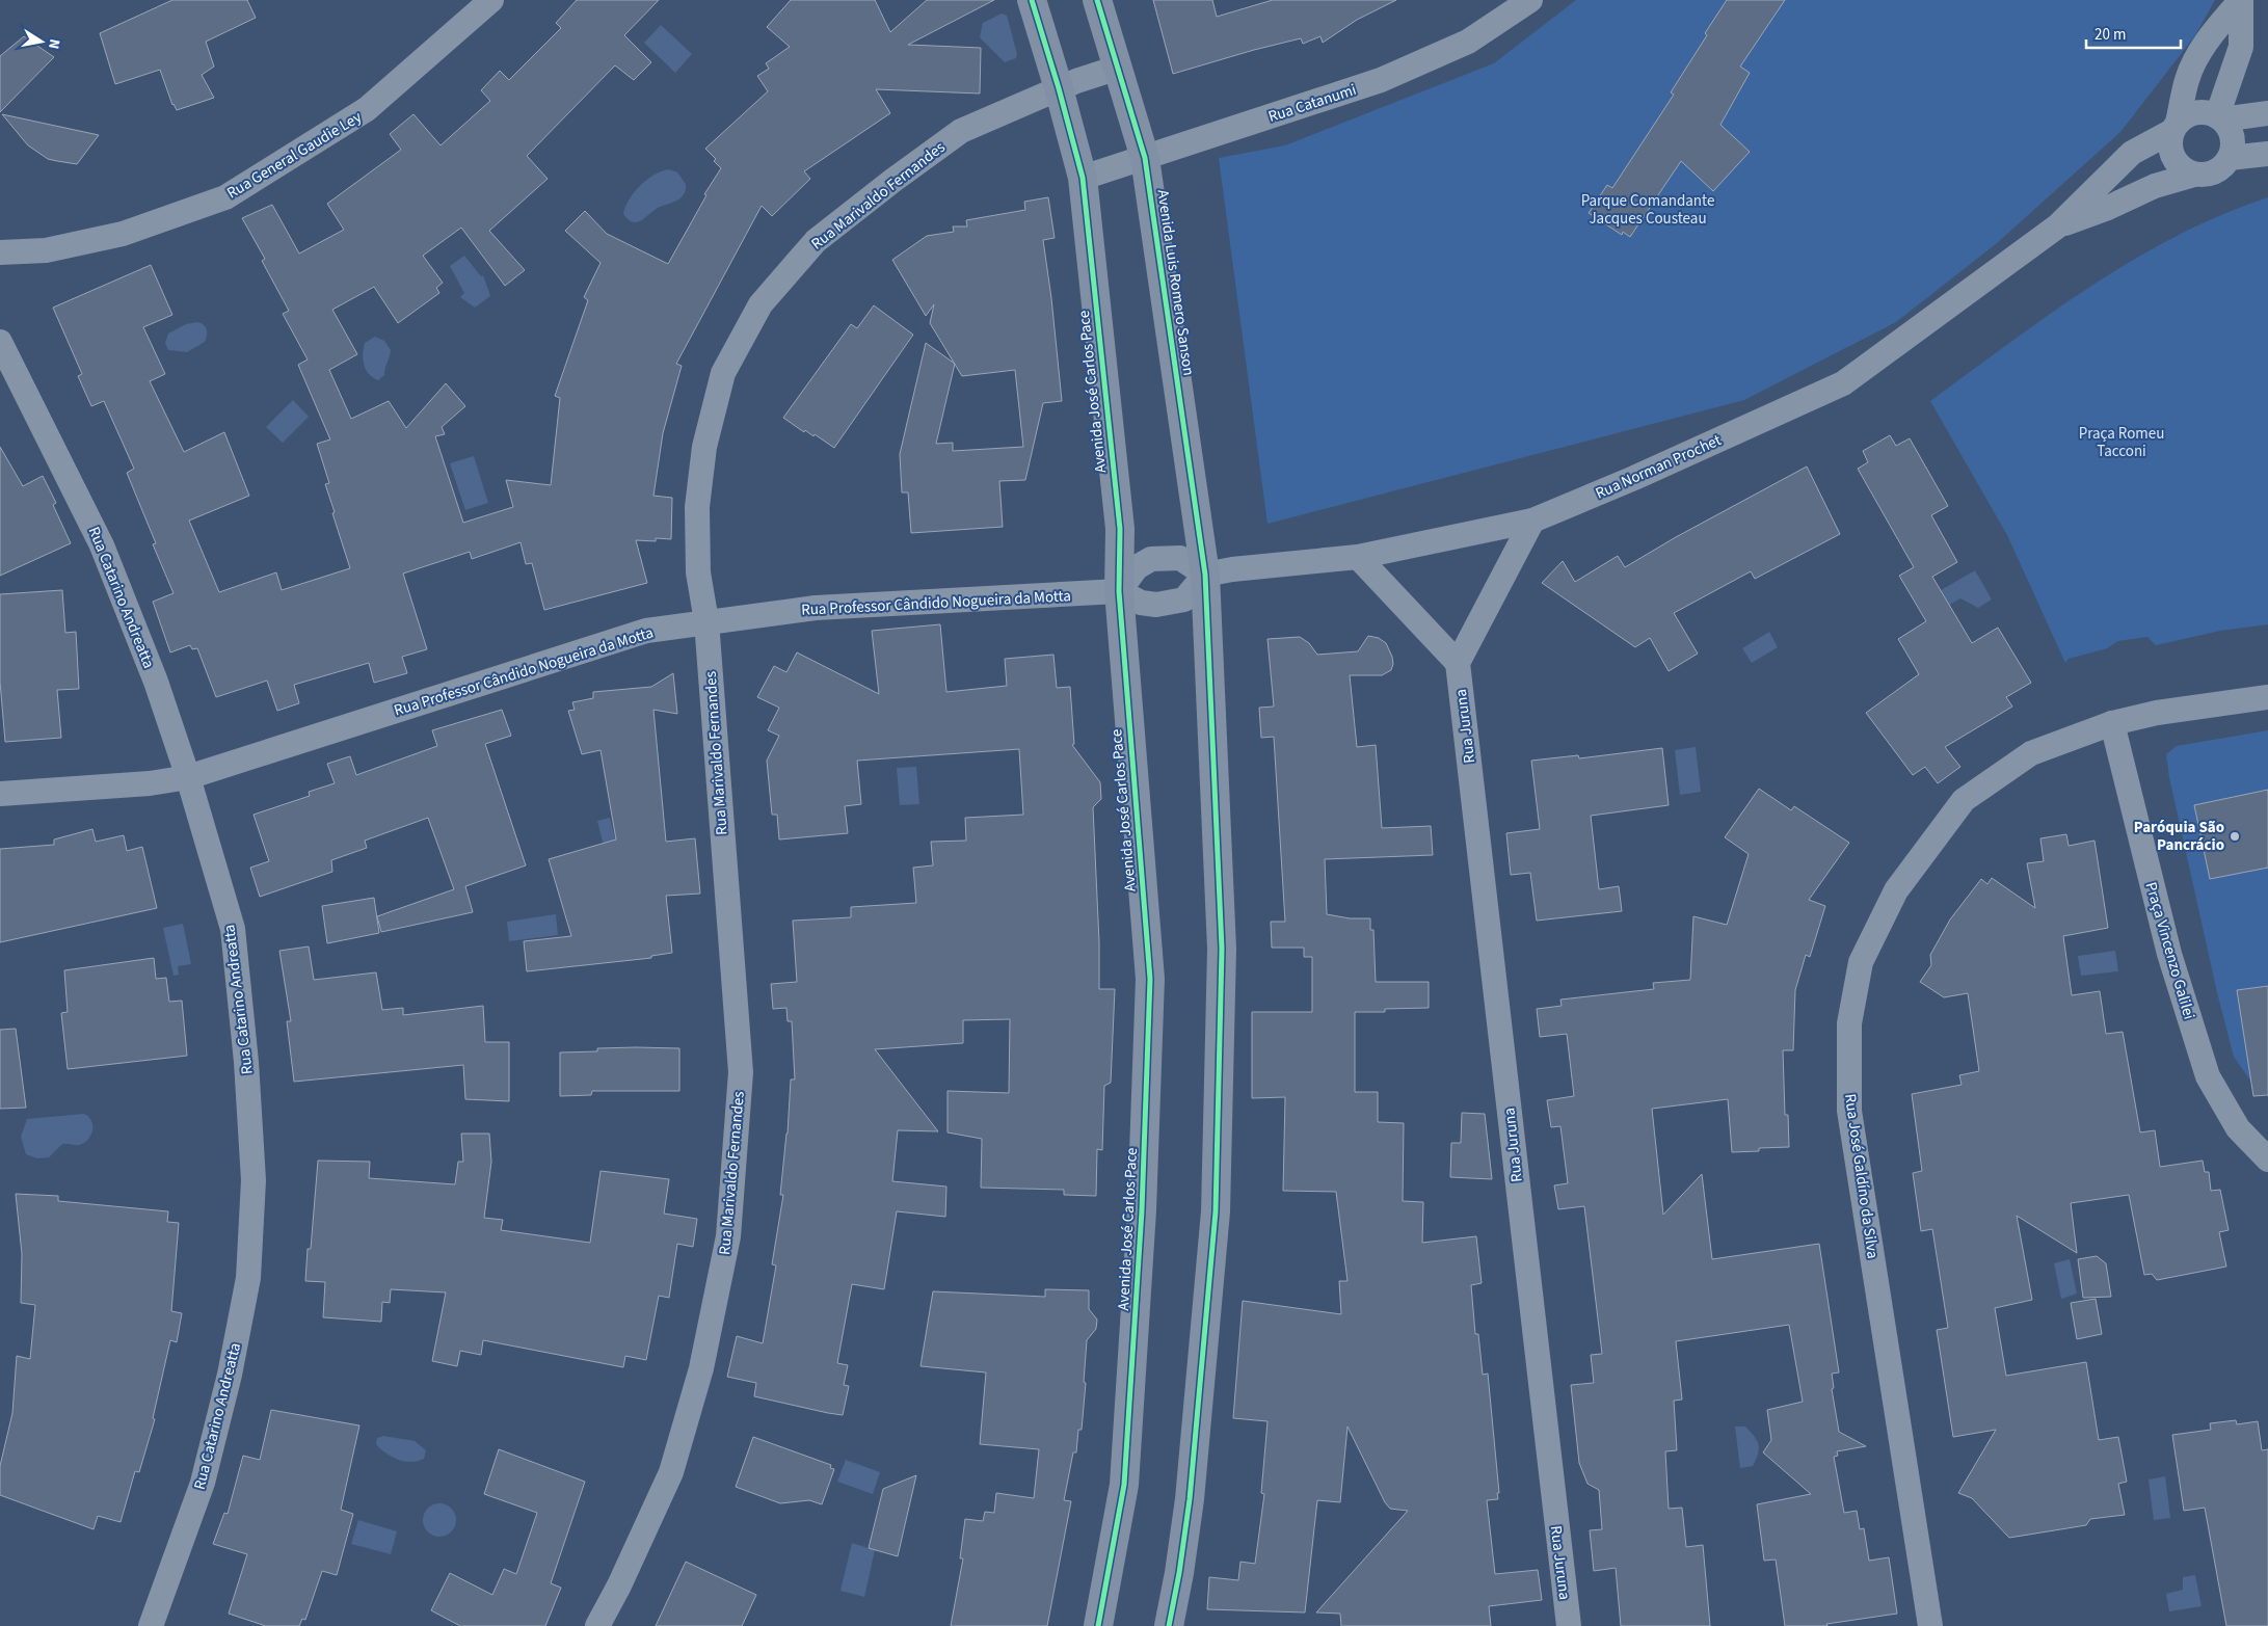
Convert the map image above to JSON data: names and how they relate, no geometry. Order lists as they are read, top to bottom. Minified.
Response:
{"streets":{"main road":["Avenida Luis Romero Sanson","Avenida José Carlos Pace"],"street":["Rua Catanumi","Rua General Gaudie Ley","Rua Marivaldo Fernandes","Rua Norman Prochet","Rua Catarino Andreatta","Rua Professor Cândido Nogueira da Motta","Rua Juruna","Praça Vincenzo Galilei","Rua José Galdíno da Silva"]},"crossings":[["Rua Catanumi","Avenida Luis Romero Sanson"],["Rua Catanumi","Avenida José Carlos Pace"],["Rua Marivaldo Fernandes","Avenida Luis Romero Sanson"],["Rua Marivaldo Fernandes","Avenida José Carlos Pace"],["Rua Marivaldo Fernandes","Rua Professor Cândido Nogueira da Motta"],["Avenida Luis Romero Sanson","Rua Norman Prochet"],["Avenida José Carlos Pace","Rua Professor Cândido Nogueira da Motta"],["Rua Catarino Andreatta","Rua Professor Cândido Nogueira da Motta"],["Praça Vincenzo Galilei","Rua José Galdíno da Silva"]],"parks":["Parque Comandante Jacques Cousteau","Praça Romeu Tacconi"],"places":["Paróquia São Pancrácio"],"scale_bar":"20 m","north":"right"}
